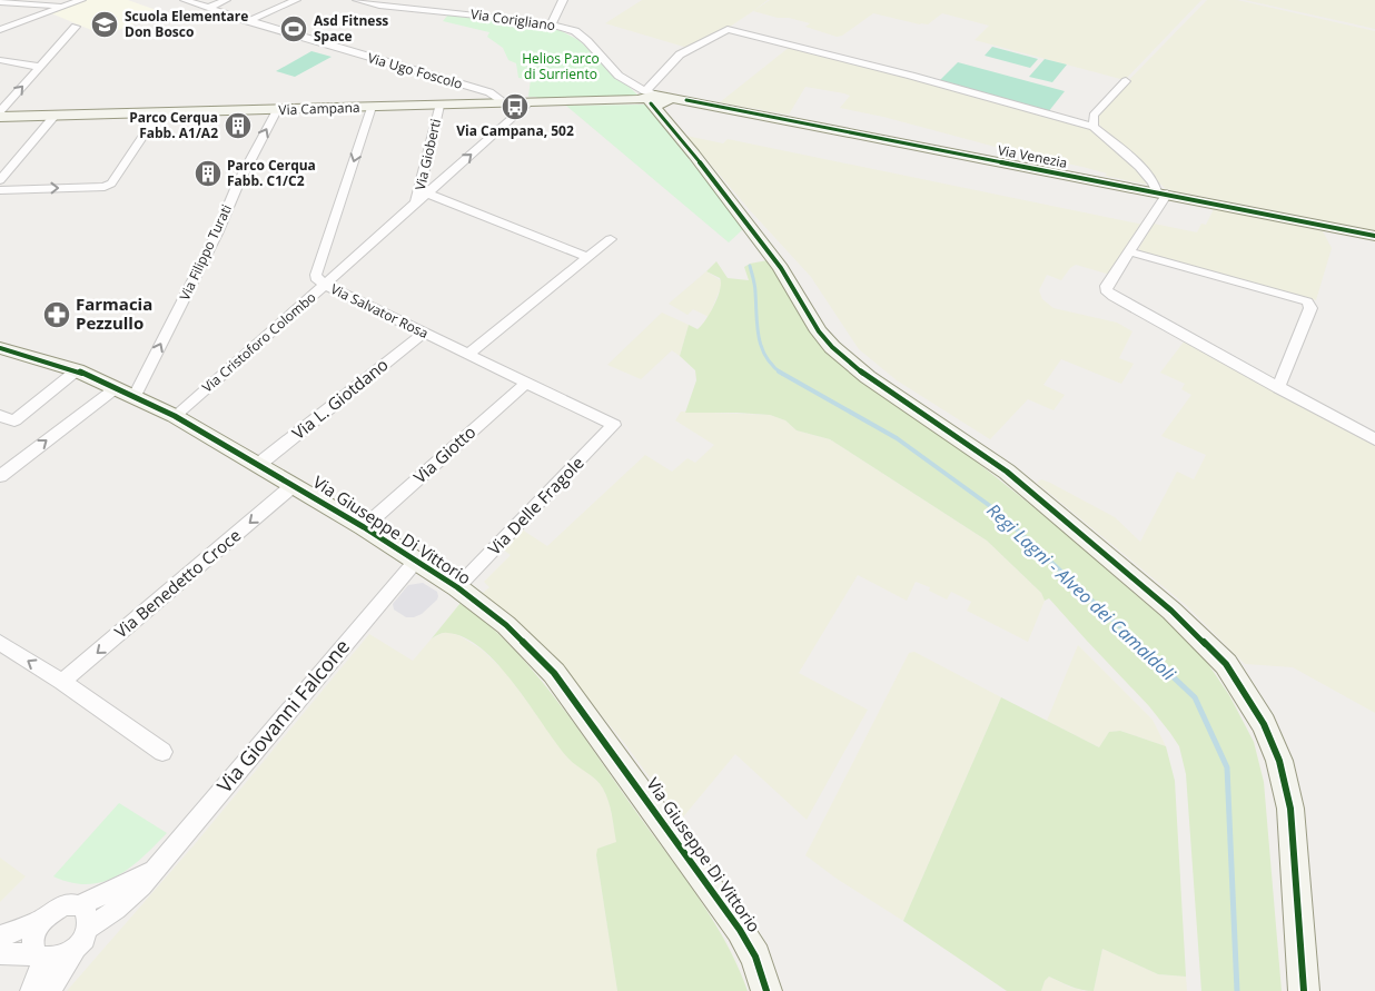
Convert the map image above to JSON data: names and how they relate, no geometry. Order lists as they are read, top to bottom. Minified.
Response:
{"streets":{"main road":["Via Campana","Via Giuseppe Di Vittorio"],"street":["Via Corigliano","Via Ugo Foscolo","Via Gioberti","Via Venezia","Via Filippo Turati","Via Salvator Rosa","Via Cristoforo Colombo","Via L. Giotdano","Via Giotto","Via Delle Fragole","Via Benedetto Croce","Via Giovanni Falcone"]},"crossings":[["Via Corigliano","Via Campana"],["Via Corigliano","Via Venezia"],["Via Ugo Foscolo","Via Campana"],["Via Campana","Via Gioberti"],["Via Campana","Via Venezia"],["Via Campana","Via Filippo Turati"],["Via Campana","Via Salvator Rosa"],["Via Campana","Via Cristoforo Colombo"],["Via Gioberti","Via Salvator Rosa"],["Via Filippo Turati","Via Giuseppe Di Vittorio"],["Via Salvator Rosa","Via Cristoforo Colombo"],["Via Salvator Rosa","Via L. Giotdano"],["Via Salvator Rosa","Via Giotto"],["Via Salvator Rosa","Via Delle Fragole"],["Via Cristoforo Colombo","Via Giuseppe Di Vittorio"],["Via L. Giotdano","Via Giuseppe Di Vittorio"],["Via Giotto","Via Giuseppe Di Vittorio"],["Via Delle Fragole","Via Giuseppe Di Vittorio"],["Via Giuseppe Di Vittorio","Via Benedetto Croce"],["Via Giuseppe Di Vittorio","Via Giovanni Falcone"]],"one_way":["Via Filippo Turati","Via Cristoforo Colombo","Via Benedetto Croce"],"water":["Regi Lagni - Alveo dei Camaldoli"],"parks":["Helios Parco di Surriento"],"places":{"school or university":["Scuola Elementare Don Bosco"],"sports":["Asd Fitness Space"],"bus stop":["Via Campana, 502"],"building":["Parco Cerqua Fabb. A1/A2","Parco Cerqua Fabb. C1/C2"],"pharmacy":["Farmacia Pezzullo"]}}
